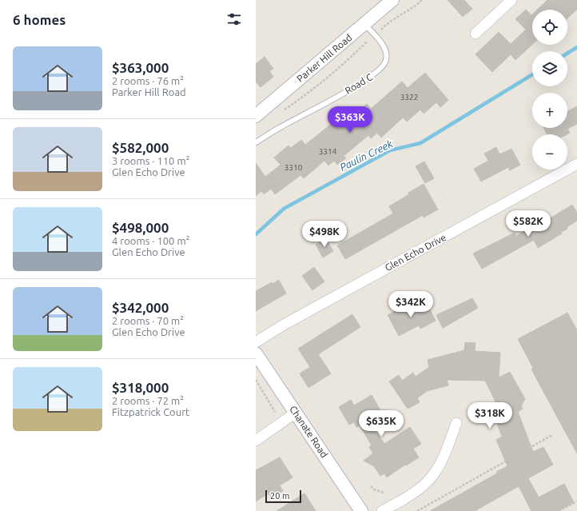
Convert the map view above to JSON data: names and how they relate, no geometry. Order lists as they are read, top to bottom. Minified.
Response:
{"streets":{"street":["Parker Hill Road","Glen Echo Drive","Chanate Road"],"lane":["Road C"]},"crossings":[["Parker Hill Road","Road C"]],"water":["Paulin Creek"],"house_numbers":["3322","3314","3310"],"scale_bar":"20 m","page":{"heading":"6 homes","map_buttons":["+","−"],"list":[{"name":"$363,000","note":"2 rooms · 76 m² · Parker Hill Road"},{"name":"$582,000","note":"3 rooms · 110 m² · Glen Echo Drive"},{"name":"$498,000","note":"4 rooms · 100 m² · Glen Echo Drive"},{"name":"$342,000","note":"2 rooms · 70 m² · Glen Echo Drive"},{"name":"$318,000","note":"2 rooms · 72 m² · Fitzpatrick Court"}],"price":["$363K","$582K","$498K","$342K","$318K","$635K"],"scale":"20 m"}}
